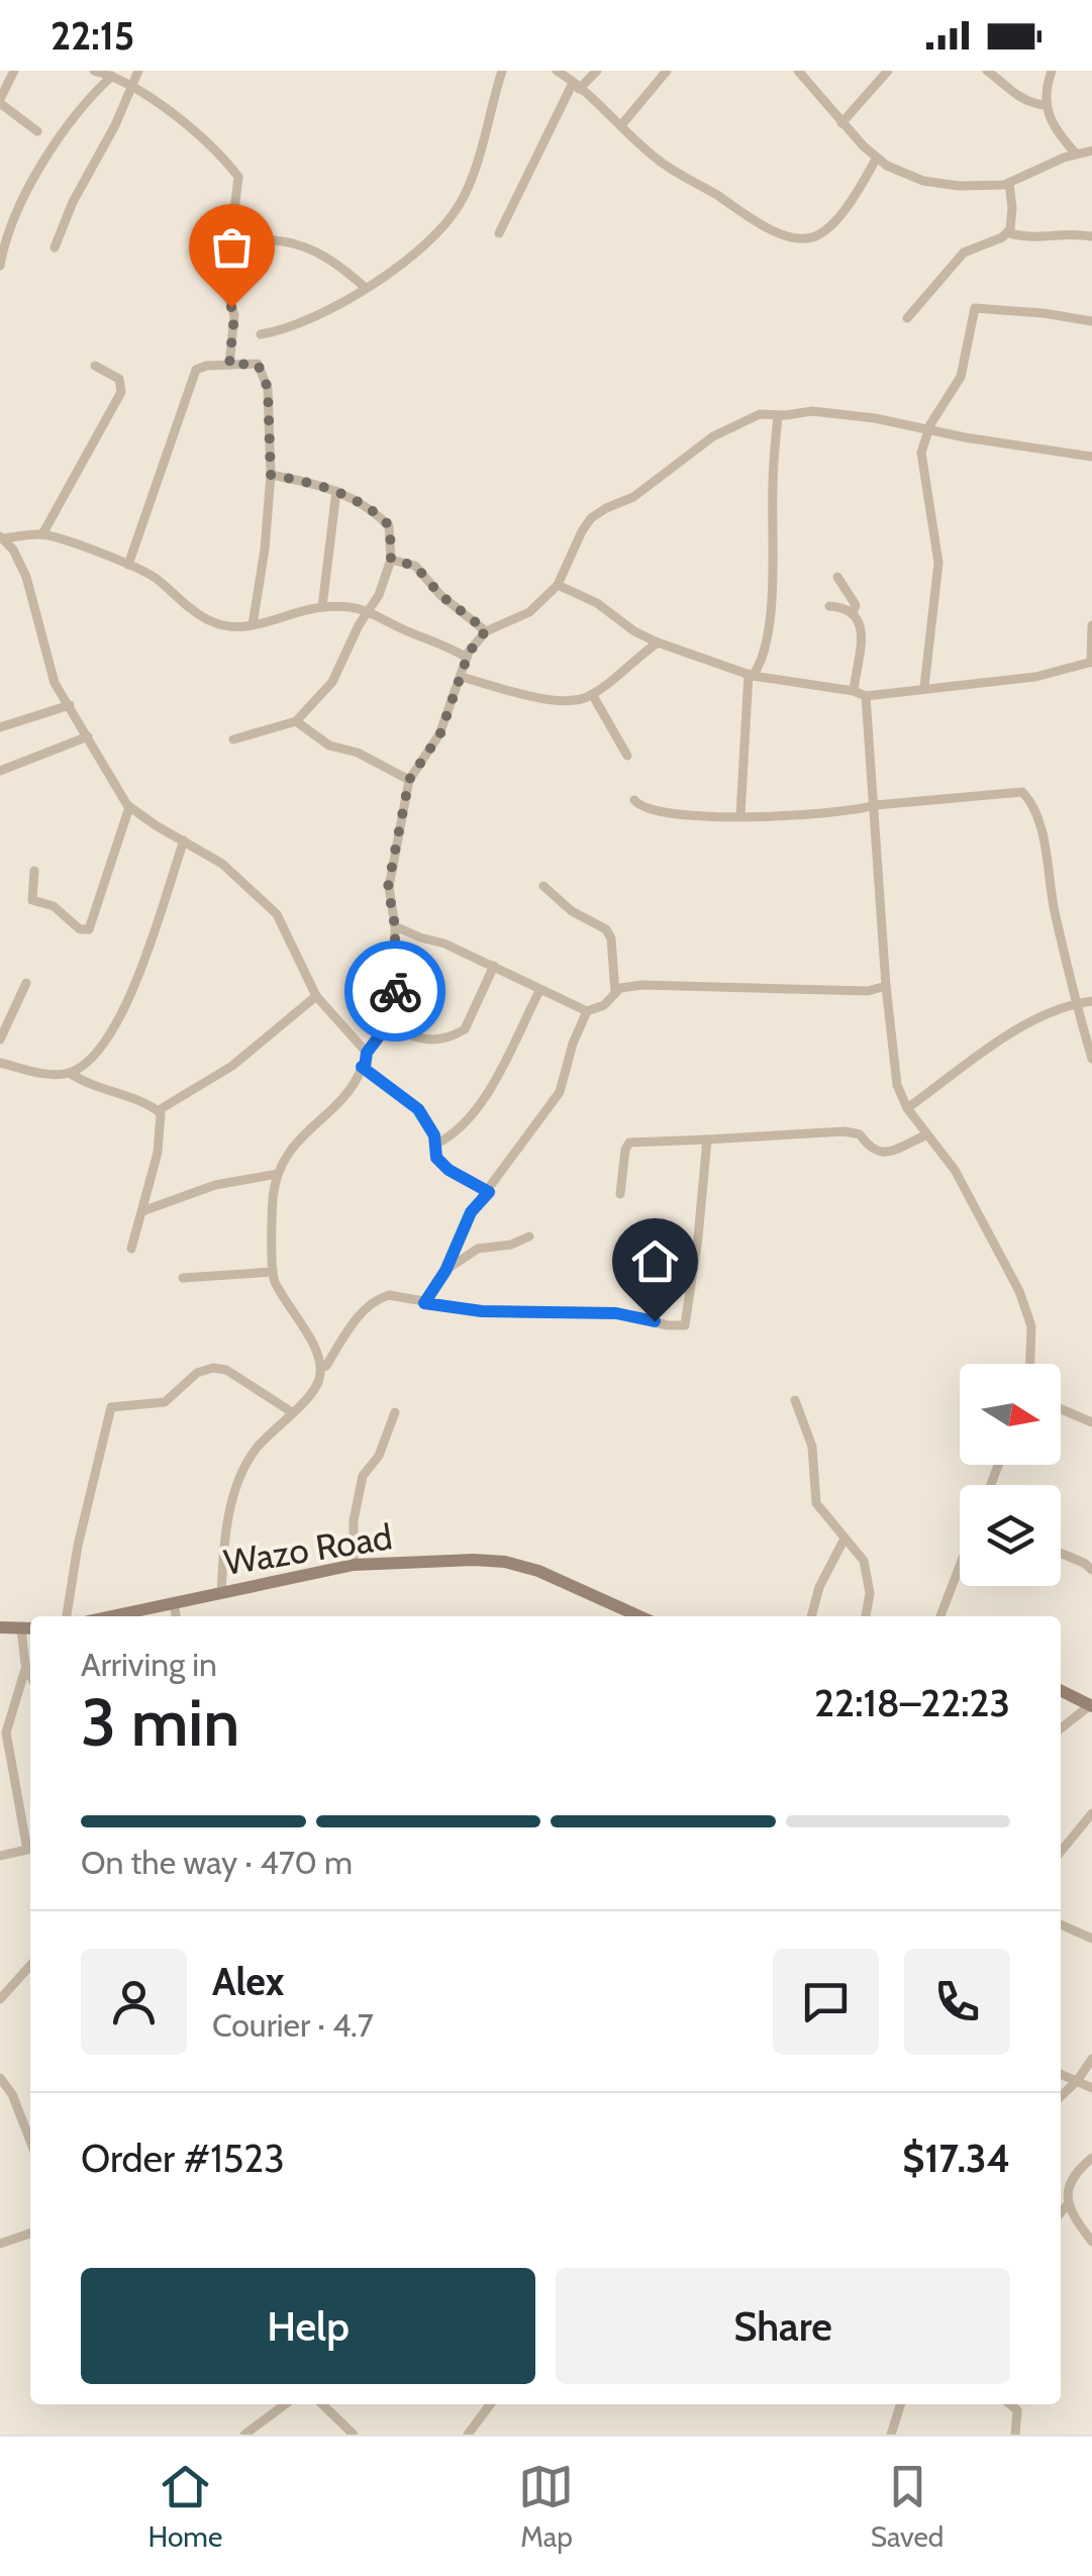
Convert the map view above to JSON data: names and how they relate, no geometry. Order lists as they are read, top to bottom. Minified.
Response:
{"streets":{"main road":["Wazo Road"]},"north":"right","page":{"status":"22:15","heading":["3 min","Arriving in","22:18–22:23"],"panel":["Alex","Courier · 4.7","Order #1523","$17.34"],"bar":"On the way · 470 m","buttons":["Help","Share"],"tabs":["Home","Map","Saved"]}}
